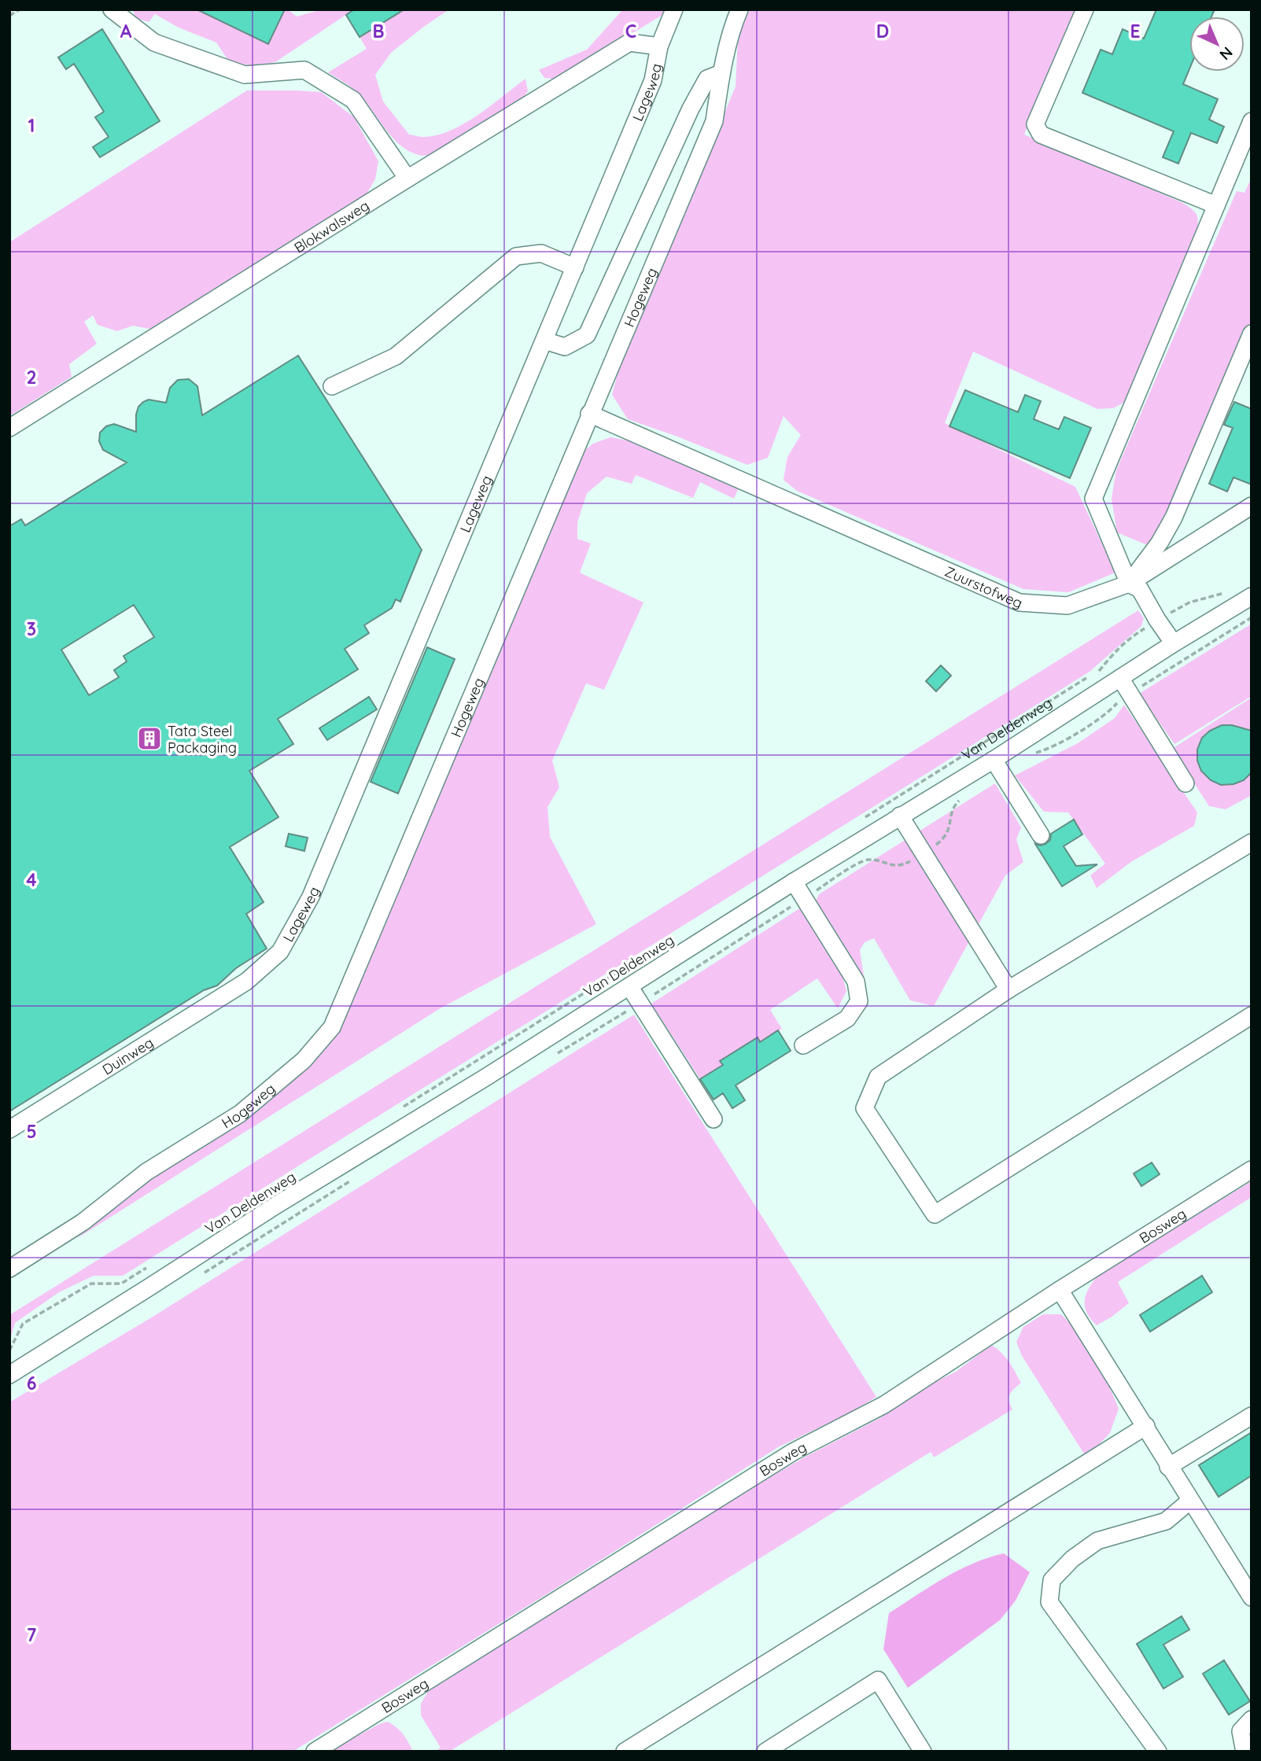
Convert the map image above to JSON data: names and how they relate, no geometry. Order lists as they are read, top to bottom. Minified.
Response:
{"streets":{"lane":["Lageweg","Blokwalsweg","Hogeweg","Zuurstofweg","Van Deldenweg","Duinweg","Bosweg"]},"crossings":[["Lageweg","Blokwalsweg"],["Lageweg","Duinweg"],["Hogeweg","Zuurstofweg"]],"places":{"building":["Tata Steel Packaging"]},"north":"bottom right","grid":{"columns":["A","B","C","D","E"],"rows":["1","2","3","4","5","6","7"]}}
